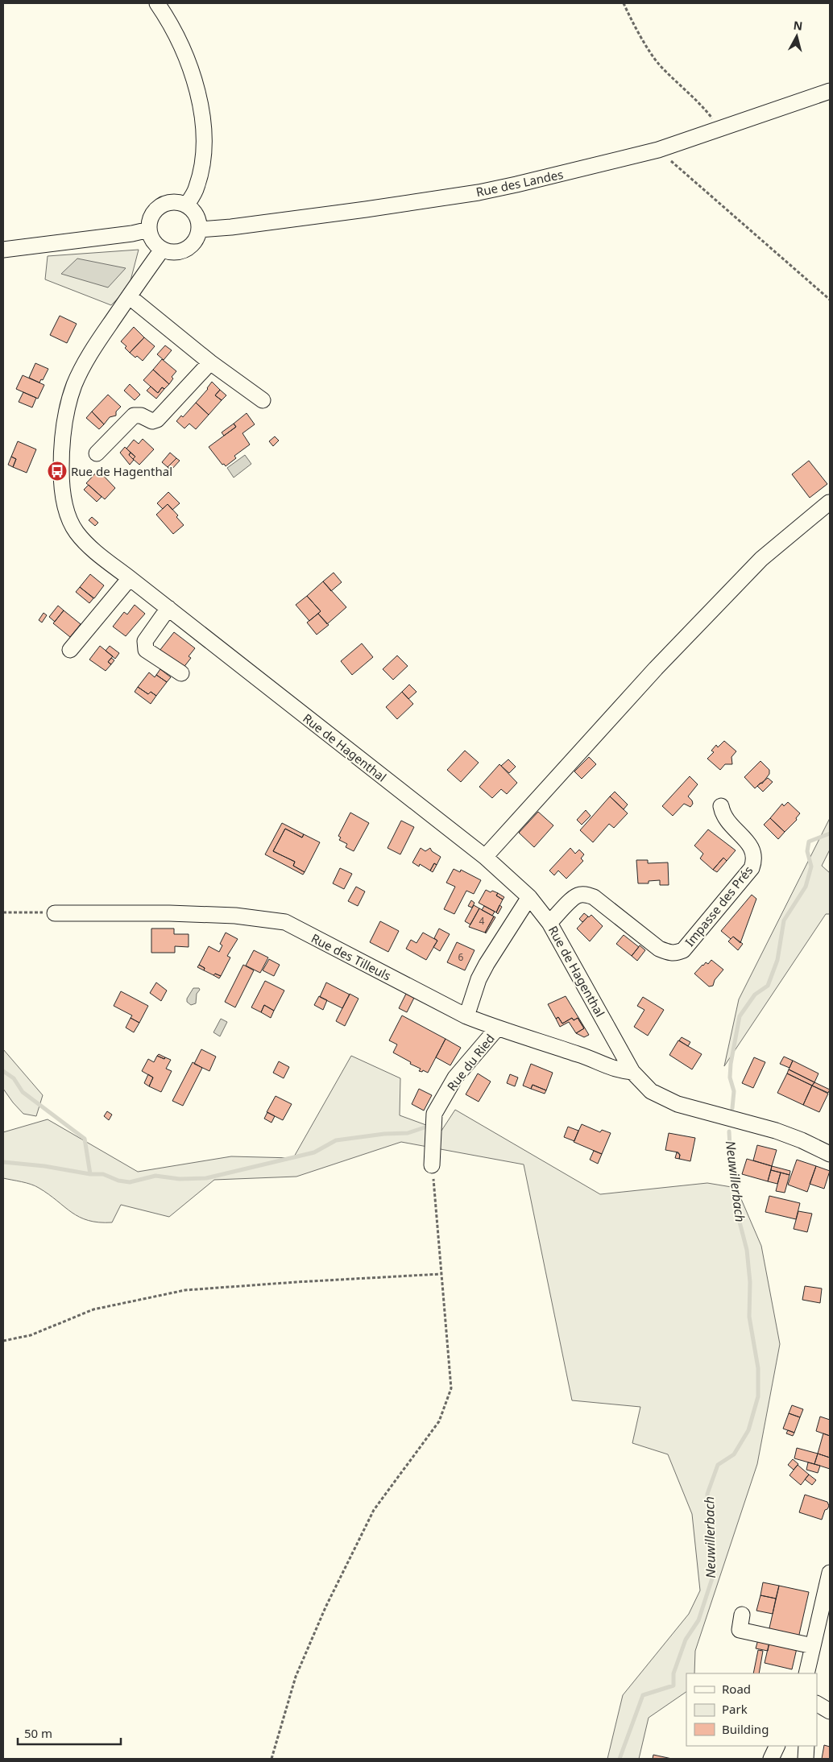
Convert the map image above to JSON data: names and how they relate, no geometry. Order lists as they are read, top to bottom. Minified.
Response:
{"streets":{"street":["Rue des Landes","Rue de Hagenthal","Impasse des Prés","Rue des Tilleuls","Rue du Ried"]},"crossings":[["Rue des Landes","Rue de Hagenthal"],["Rue de Hagenthal","Impasse des Prés"],["Rue de Hagenthal","Rue des Tilleuls"],["Rue des Tilleuls","Rue du Ried"]],"water":["Neuwillerbach"],"places":{"bus stop":["Rue de Hagenthal"]},"house_numbers":["4","6"],"legend":["Road","Park","Building"],"scale_bar":"50 m","north":"top"}
